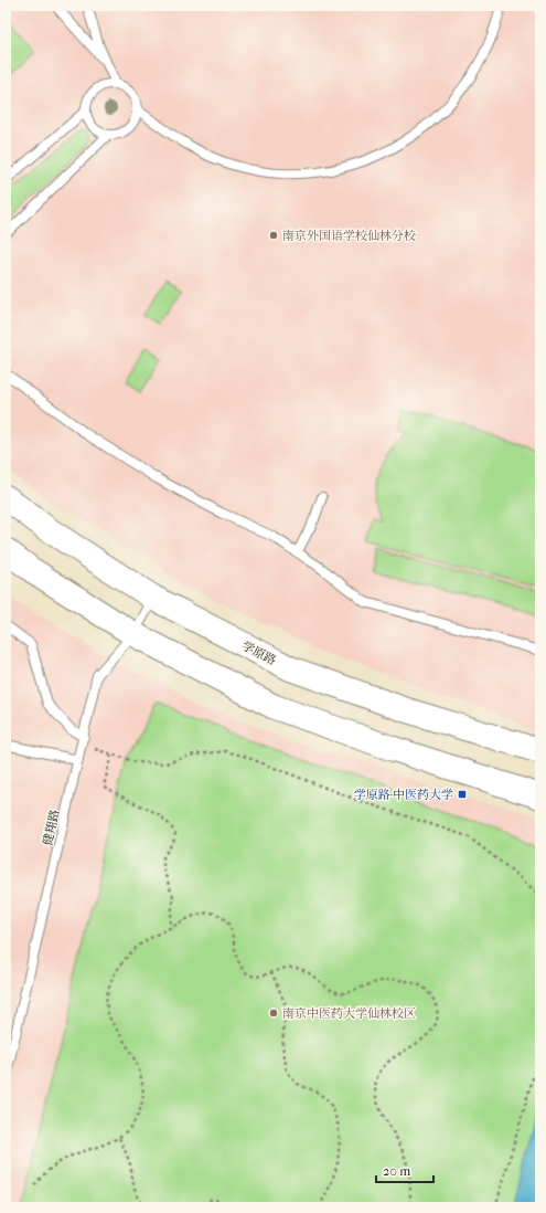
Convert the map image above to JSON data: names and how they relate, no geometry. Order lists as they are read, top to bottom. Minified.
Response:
{"streets":{"street":["学原路"],"lane":["健翔路"]},"crossings":[["学原路","健翔路"]],"places":{"other":["南京外国语学校仙林分校","南京中医药大学仙林校区"],"transit":["学原路·中医药大学"]},"scale_bar":"20 m"}
